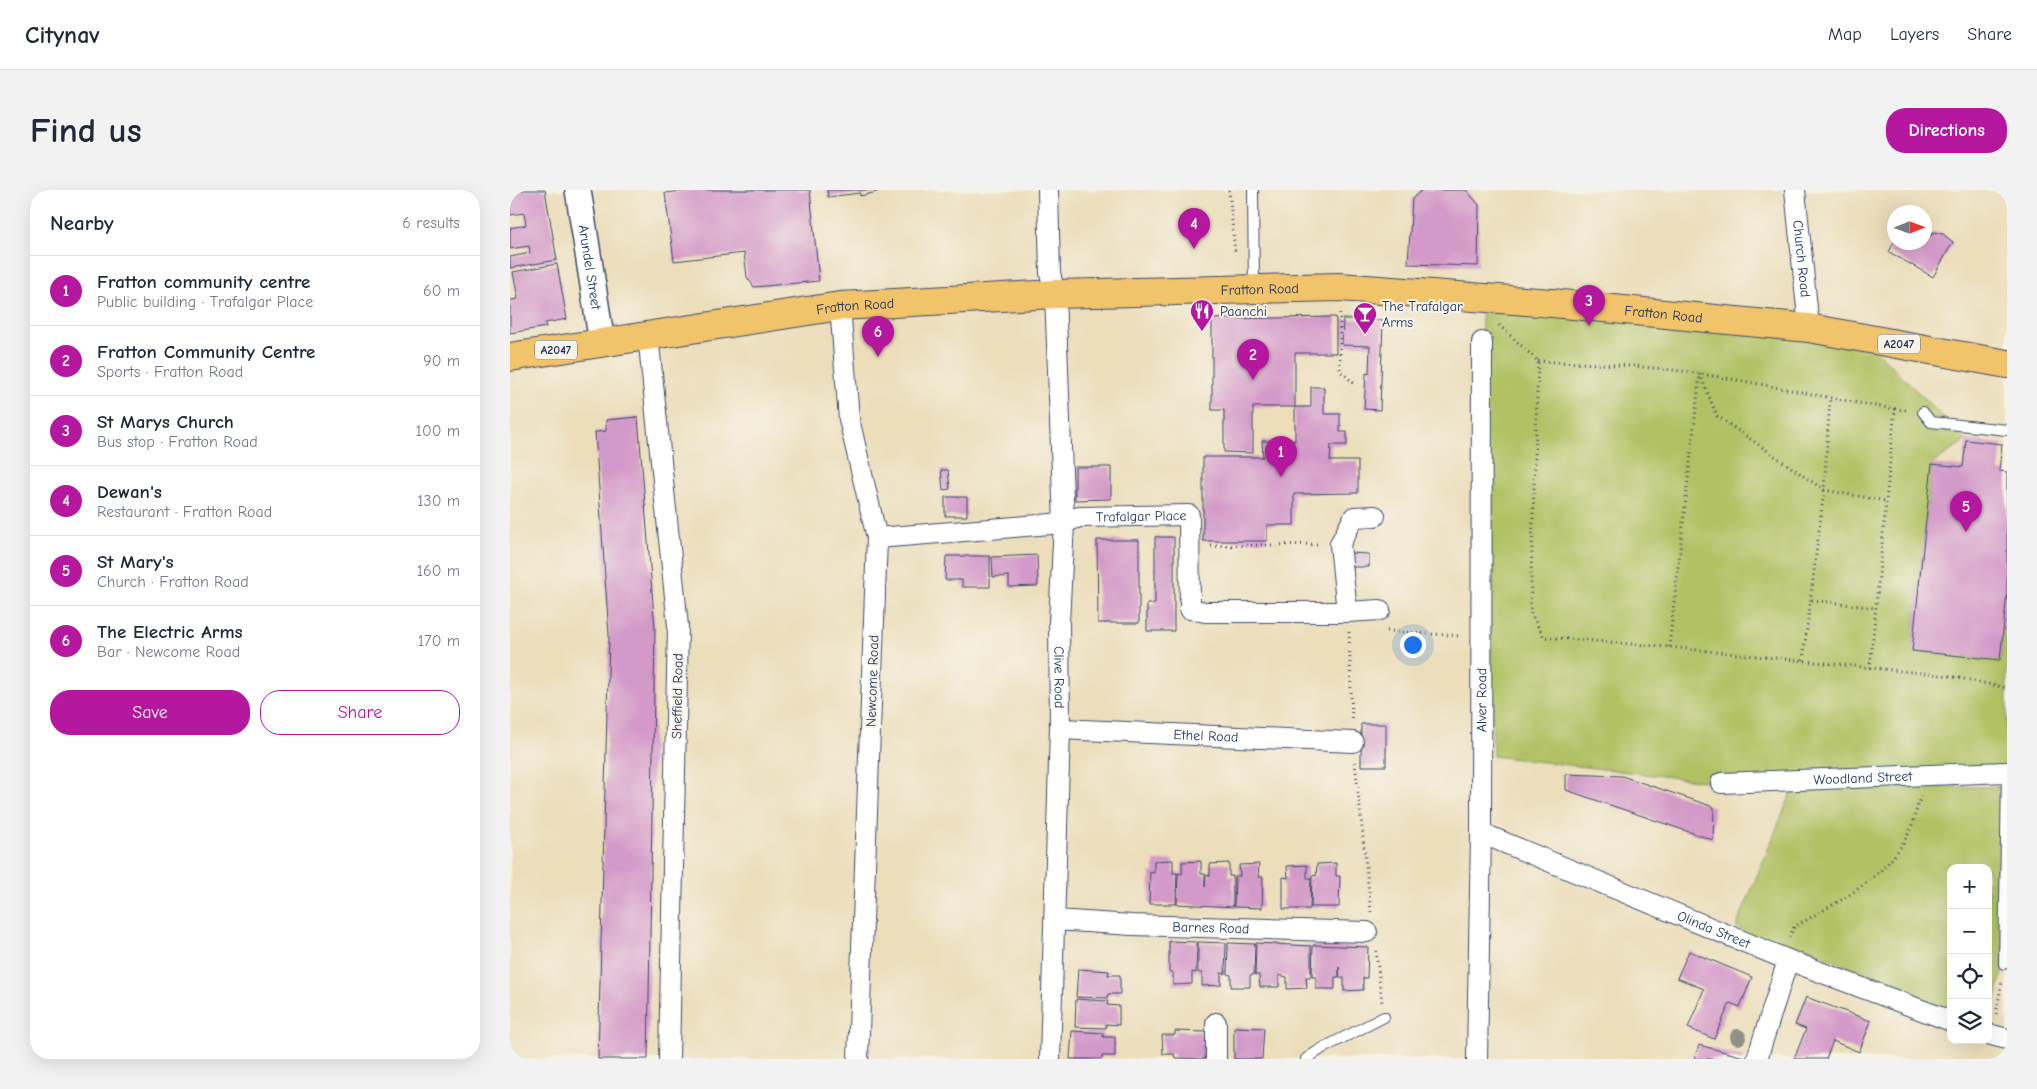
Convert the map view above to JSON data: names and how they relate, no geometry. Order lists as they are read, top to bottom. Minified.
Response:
{"streets":{"main road":["Fratton Road","A2047"],"street":["Church Road","Arundel Street","Trafalgar Place","Clive Road","Newcome Road","Sheffield Road","Alver Road","Ethel Road","Woodland Street","Barnes Road","Olinda Street"]},"crossings":[["Church Road","Fratton Road"],["Arundel Street","Fratton Road"],["Fratton Road","Clive Road"],["Fratton Road","Newcome Road"],["Fratton Road","Sheffield Road"],["Trafalgar Place","Clive Road"],["Trafalgar Place","Newcome Road"],["Clive Road","Ethel Road"],["Clive Road","Barnes Road"],["Alver Road","Olinda Street"]],"places":{"restaurant":["Paanchi"],"bar":["The Trafalgar Arms"]},"north":"right","page":{"header":"Citynav","nav":["Map","Layers","Share"],"buttons":["Directions",["Save","Share"]],"title":"Find us","heading":["Nearby","6 results"],"pins":["4","3","6","2","1","5"],"list":[{"mark":"1","name":"Fratton community centre","note":"Public building · Trafalgar Place","value":"60 m"},{"mark":"2","name":"Fratton Community Centre","note":"Sports · Fratton Road","value":"90 m"},{"mark":"3","name":"St Marys Church","note":"Bus stop · Fratton Road","value":"100 m"},{"mark":"4","name":"Dewan's","note":"Restaurant · Fratton Road","value":"130 m"},{"mark":"5","name":"St Mary's","note":"Church · Fratton Road","value":"160 m"},{"mark":"6","name":"The Electric Arms","note":"Bar · Newcome Road","value":"170 m"}],"map_buttons":["+","−"]}}
